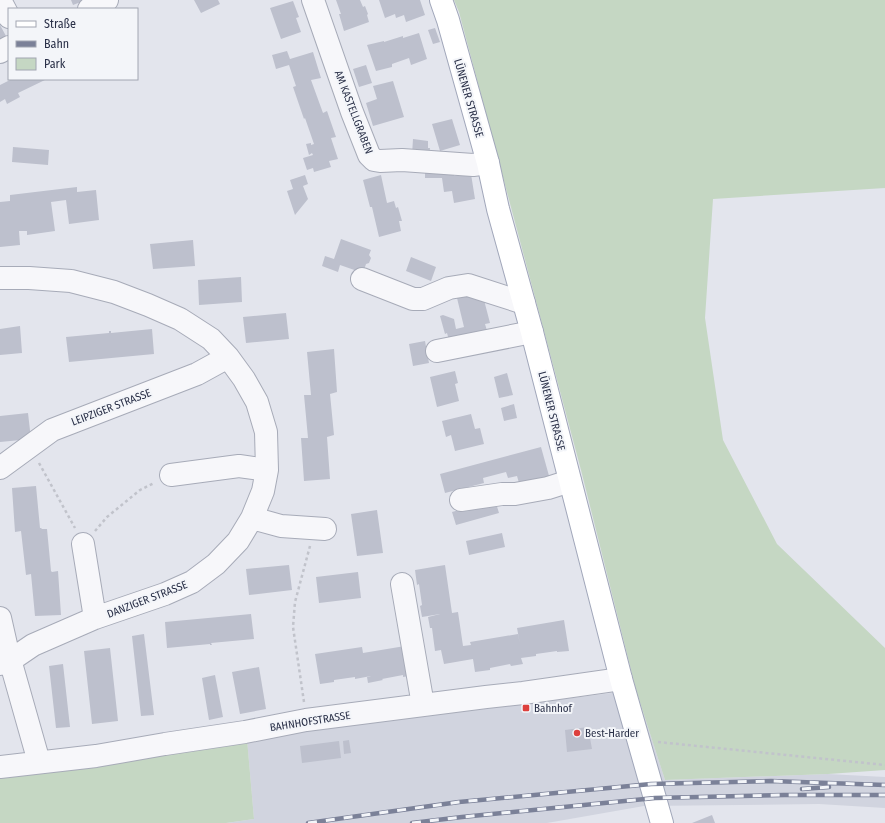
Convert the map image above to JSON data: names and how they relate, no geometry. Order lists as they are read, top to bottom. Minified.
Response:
{"streets":{"main road":["LÜNENER STRASSE"],"street":["AM KASTELLGRABEN","LEIPZIGER STRASSE","DANZIGER STRASSE","BAHNHOFSTRASSE"]},"crossings":[["LÜNENER STRASSE","AM KASTELLGRABEN"],["LÜNENER STRASSE","BAHNHOFSTRASSE"],["LEIPZIGER STRASSE","DANZIGER STRASSE"]],"places":{"transit":["Bahnhof"],"other":["Best-Harder"]},"legend":["Straße","Bahn","Park"]}
